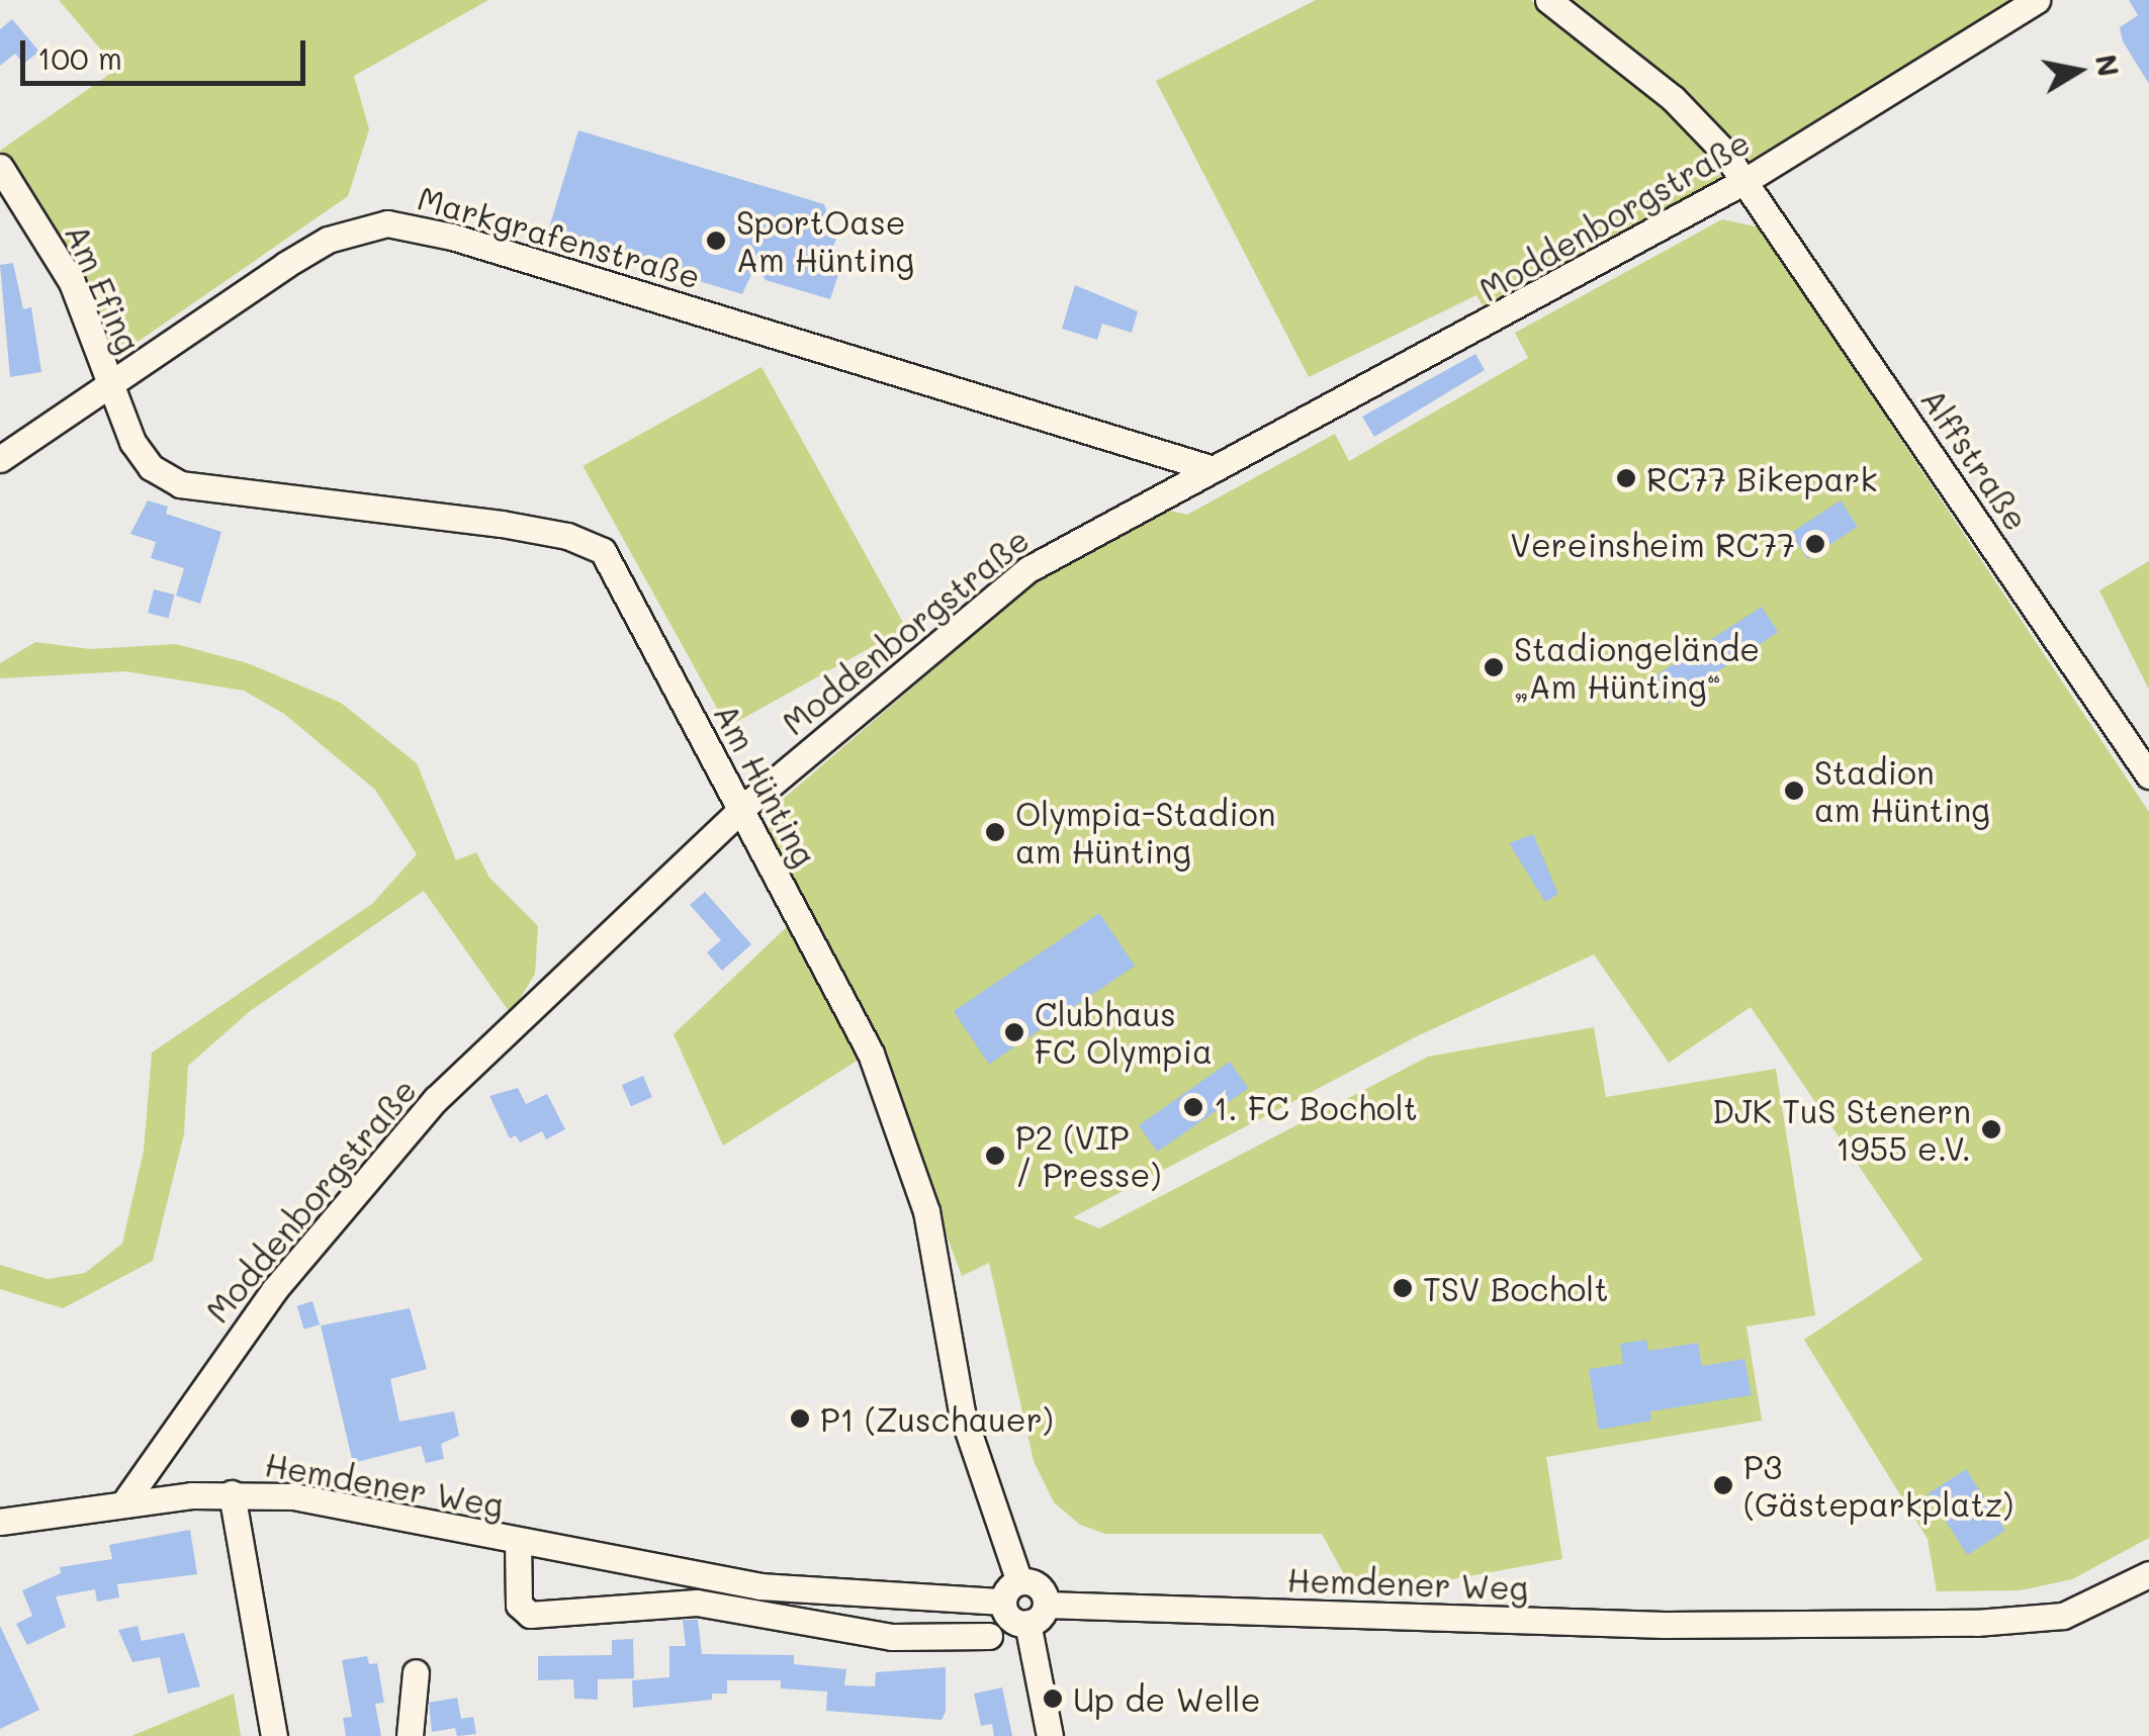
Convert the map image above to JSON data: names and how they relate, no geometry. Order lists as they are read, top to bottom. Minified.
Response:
{"streets":{"street":["Moddenborgstraße","Markgrafenstraße","Am Efing","Alffstraße","Am Hünting","Hemdener Weg"]},"crossings":[["Moddenborgstraße","Markgrafenstraße"],["Moddenborgstraße","Alffstraße"],["Moddenborgstraße","Am Hünting"],["Moddenborgstraße","Hemdener Weg"],["Markgrafenstraße","Am Efing"],["Markgrafenstraße","Am Hünting"],["Am Efing","Am Hünting"]],"places":["SportOase Am Hünting","RC77 Bikepark","Vereinsheim RC77","Stadiongelände „Am Hünting“","Stadion am Hünting","Olympia-Stadion am Hünting","Clubhaus FC Olympia","1. FC Bocholt","DJK TuS Stenern 1955 e.V.","P2 (VIP / Presse)","TSV Bocholt","P1 (Zuschauer)","P3 (Gästeparkplatz)","Up de Welle"],"scale_bar":"100 m","north":"right"}
